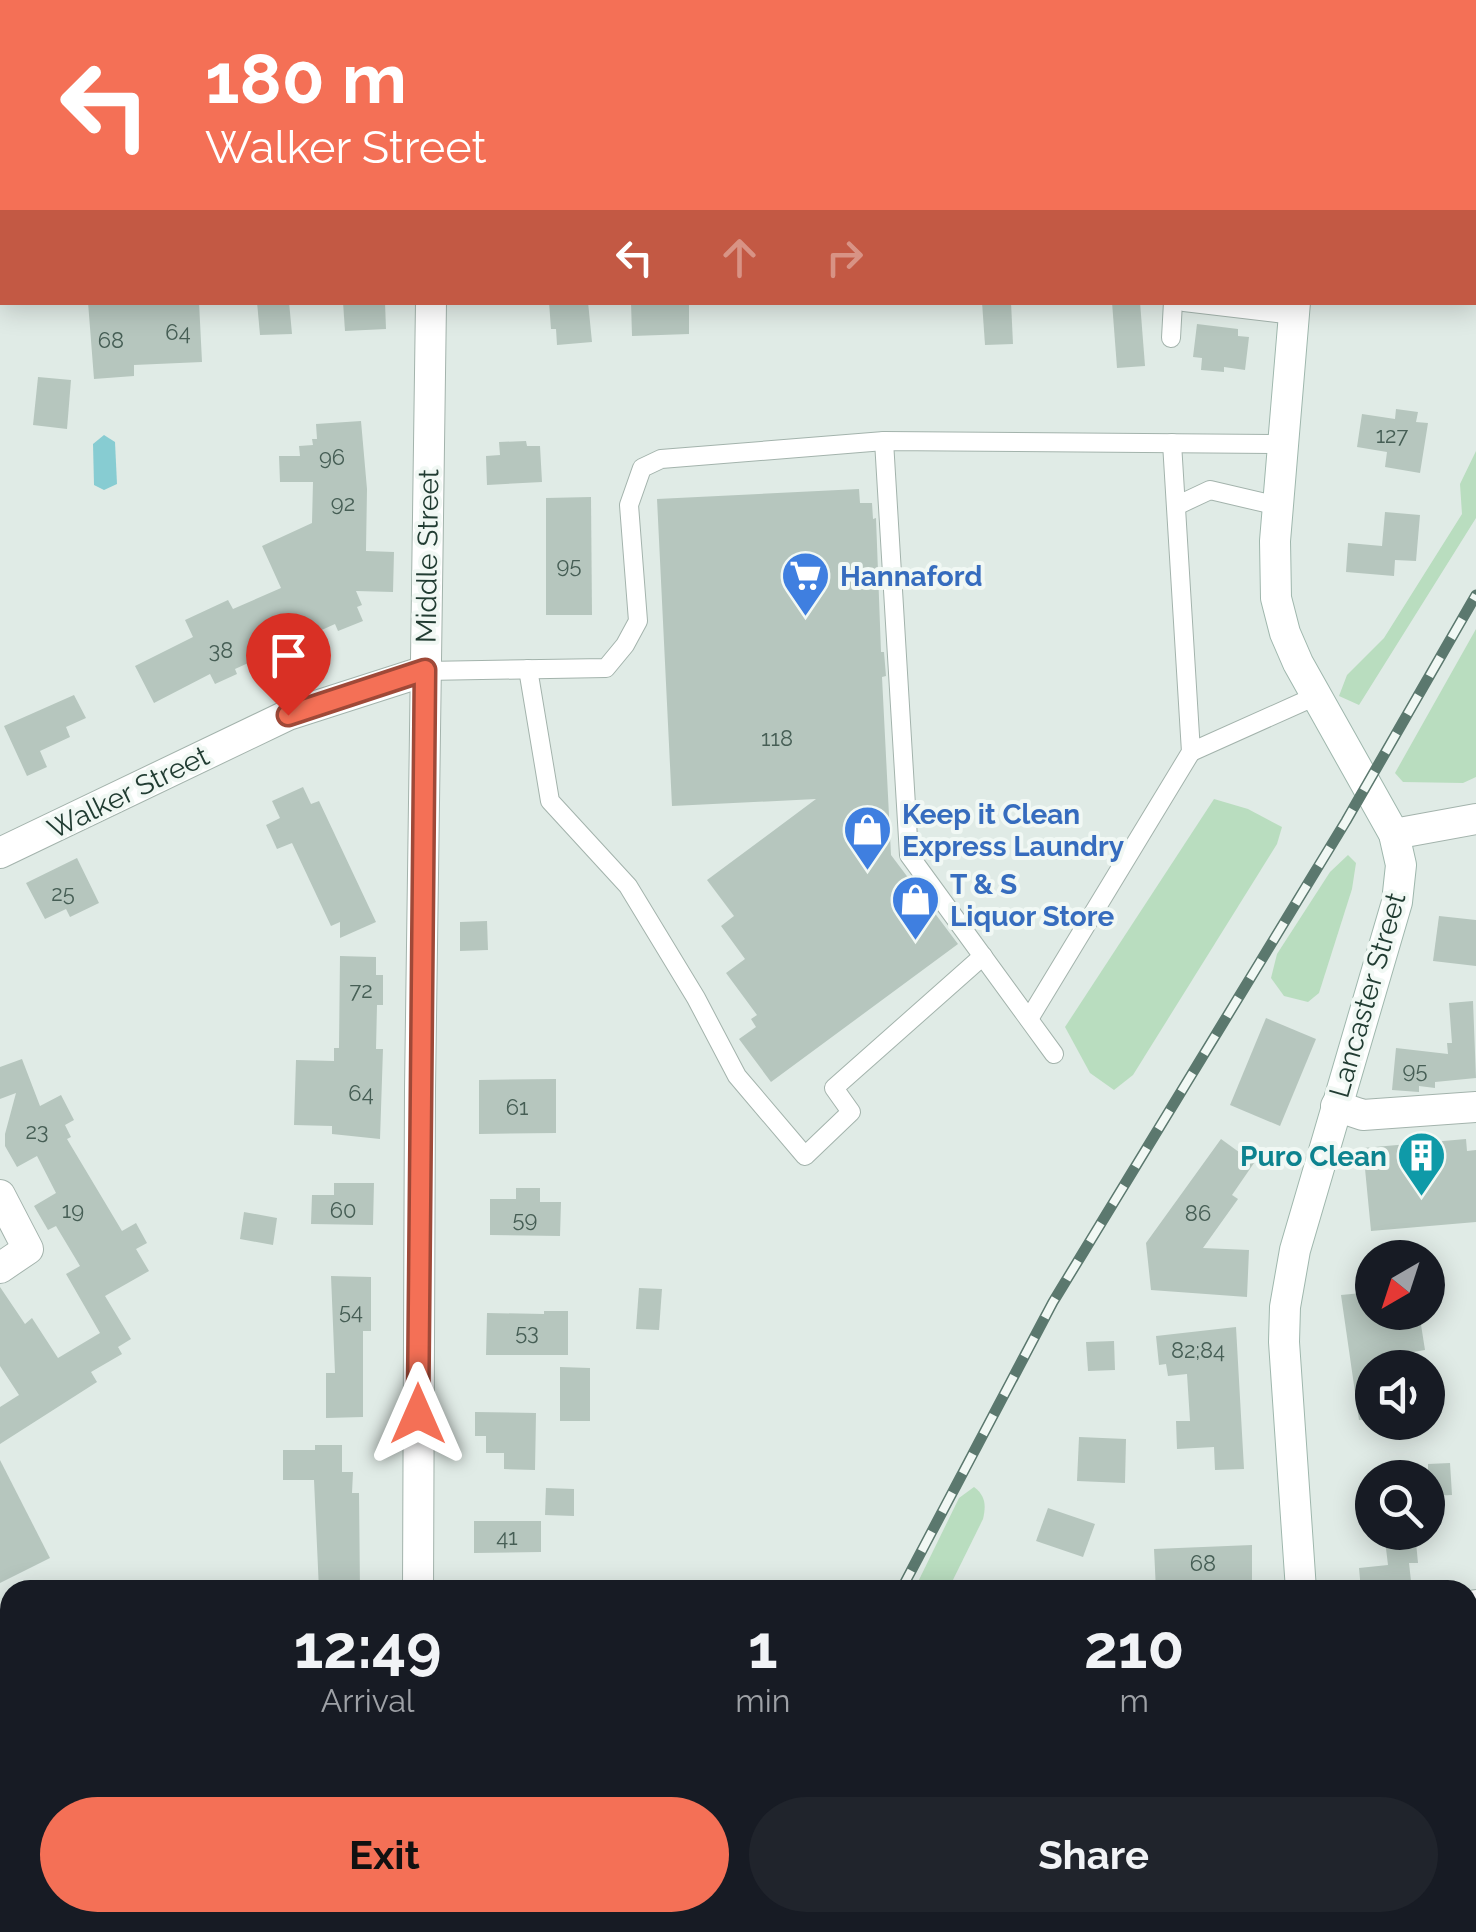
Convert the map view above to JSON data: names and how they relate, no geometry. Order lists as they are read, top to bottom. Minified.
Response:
{"streets":{"street":["Middle Street","Walker Street","Lancaster Street"]},"crossings":[["Middle Street","Walker Street"]],"places":{"supermarket":["Hannaford"],"shop":["Keep it Clean Express Laundry","T & S Liquor Store"],"building":["Puro Clean"]},"house_numbers":["64","68","127","96","92","95","38","118","25","72","95","64","61","23","19","60","86","59","54","53","82;84","41","68"],"north":"bottom left","page":{"turn":["180 m","Walker Street"],"eta":["12:49","Arrival","1","min","210","m"],"buttons":["Exit","Share"]}}
